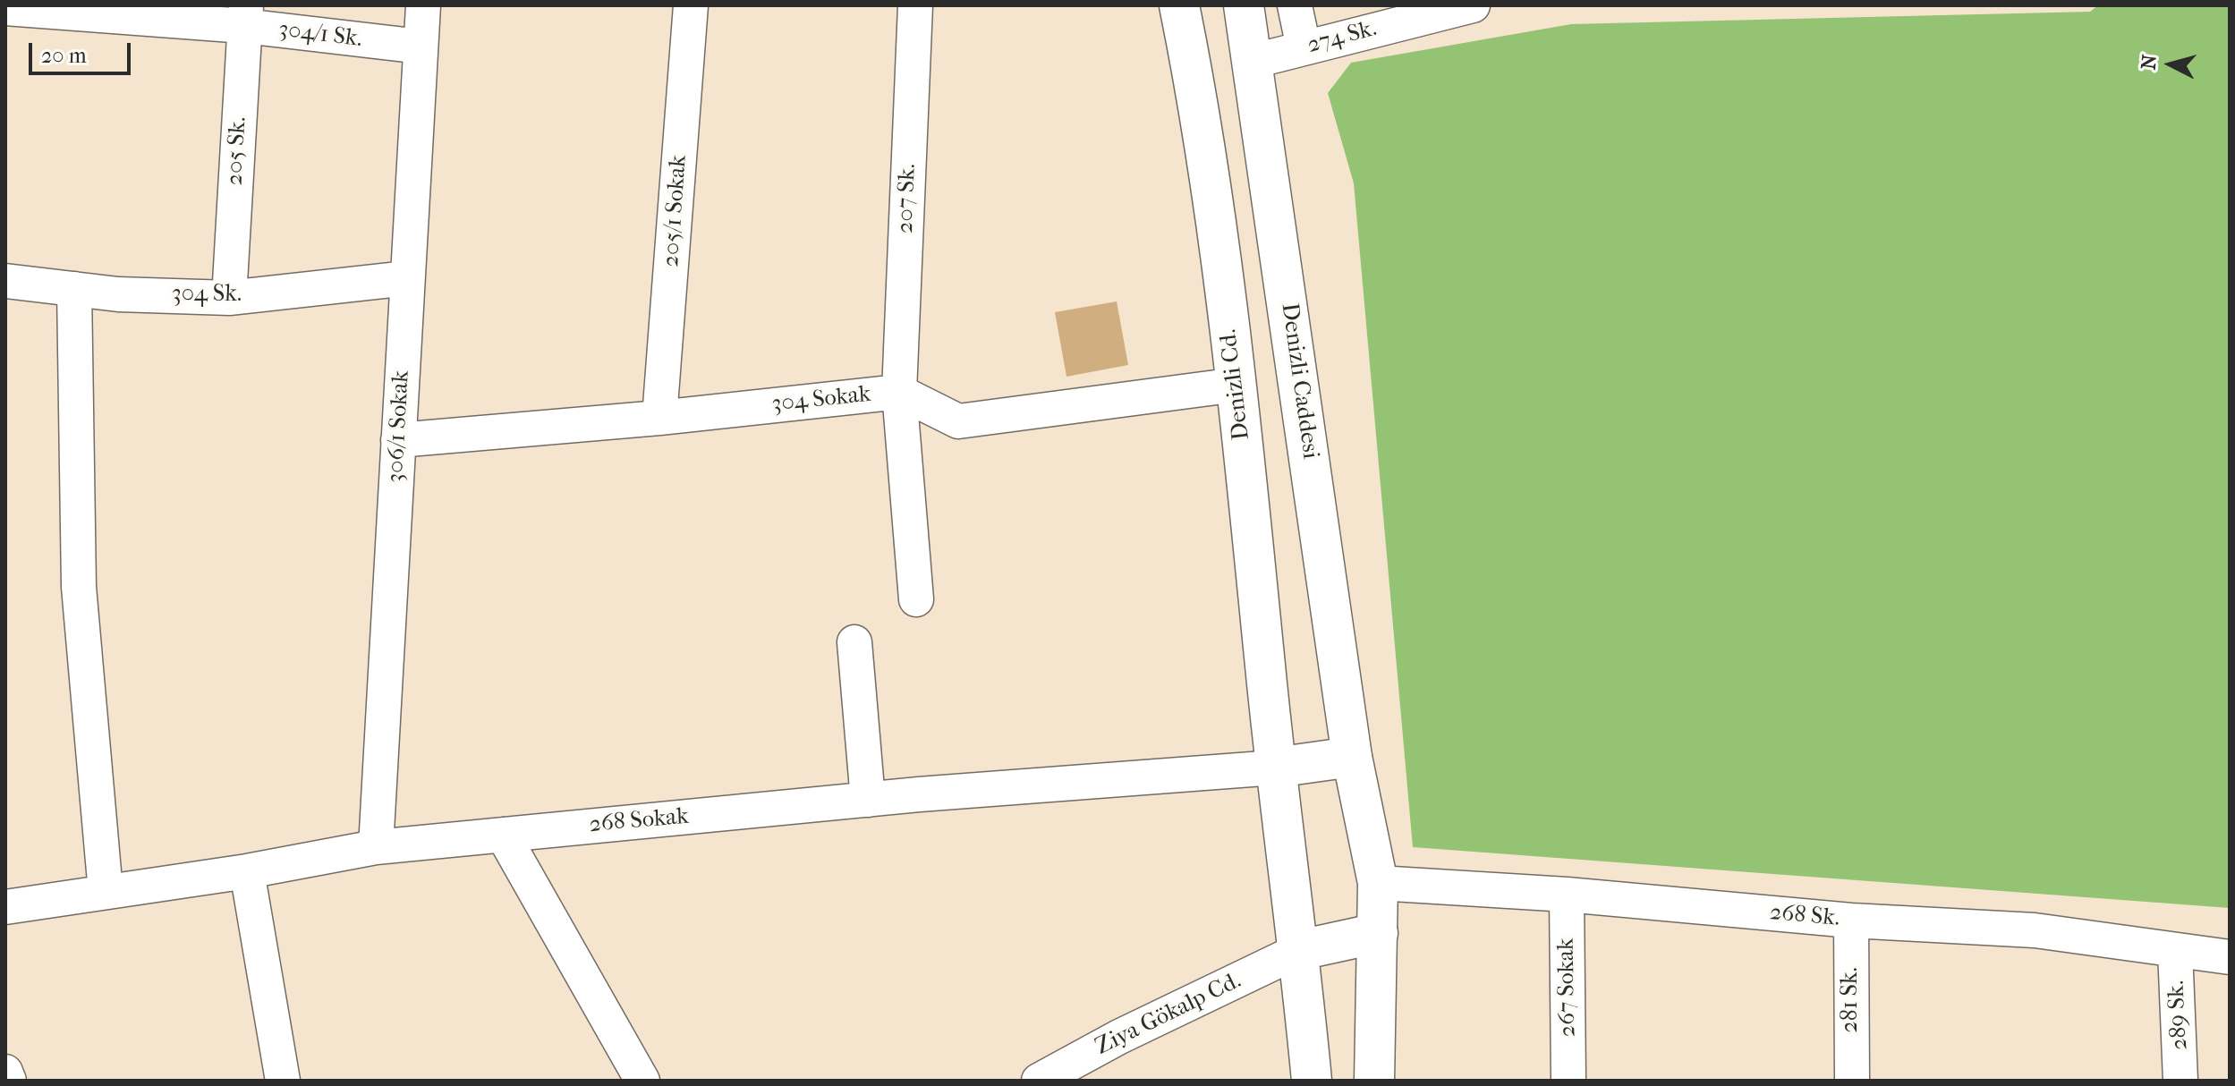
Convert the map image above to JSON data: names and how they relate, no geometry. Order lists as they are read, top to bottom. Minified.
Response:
{"streets":{"main road":["Denizli Caddesi","Denizli Cd."],"street":["304/1 Sk.","274 Sk.","205 Sk.","207 Sk.","205/1 Sokak","304 Sk.","304 Sokak","306/1 Sokak","268 Sokak","268 Sk.","267 Sokak","281 Sk.","Ziya Gökalp Cd.","289 Sk."]},"crossings":[["304/1 Sk.","205 Sk."],["304/1 Sk.","306/1 Sokak"],["274 Sk.","Denizli Caddesi"],["205 Sk.","304 Sk."],["207 Sk.","304 Sokak"],["205/1 Sokak","304 Sokak"],["304 Sk.","306/1 Sokak"],["Denizli Caddesi","268 Sk."],["Denizli Cd.","304 Sokak"],["Denizli Cd.","268 Sokak"],["Denizli Cd.","Ziya Gökalp Cd."],["304 Sokak","306/1 Sokak"],["306/1 Sokak","268 Sokak"],["268 Sk.","267 Sokak"],["268 Sk.","281 Sk."],["268 Sk.","289 Sk."]],"scale_bar":"20 m","north":"left"}
